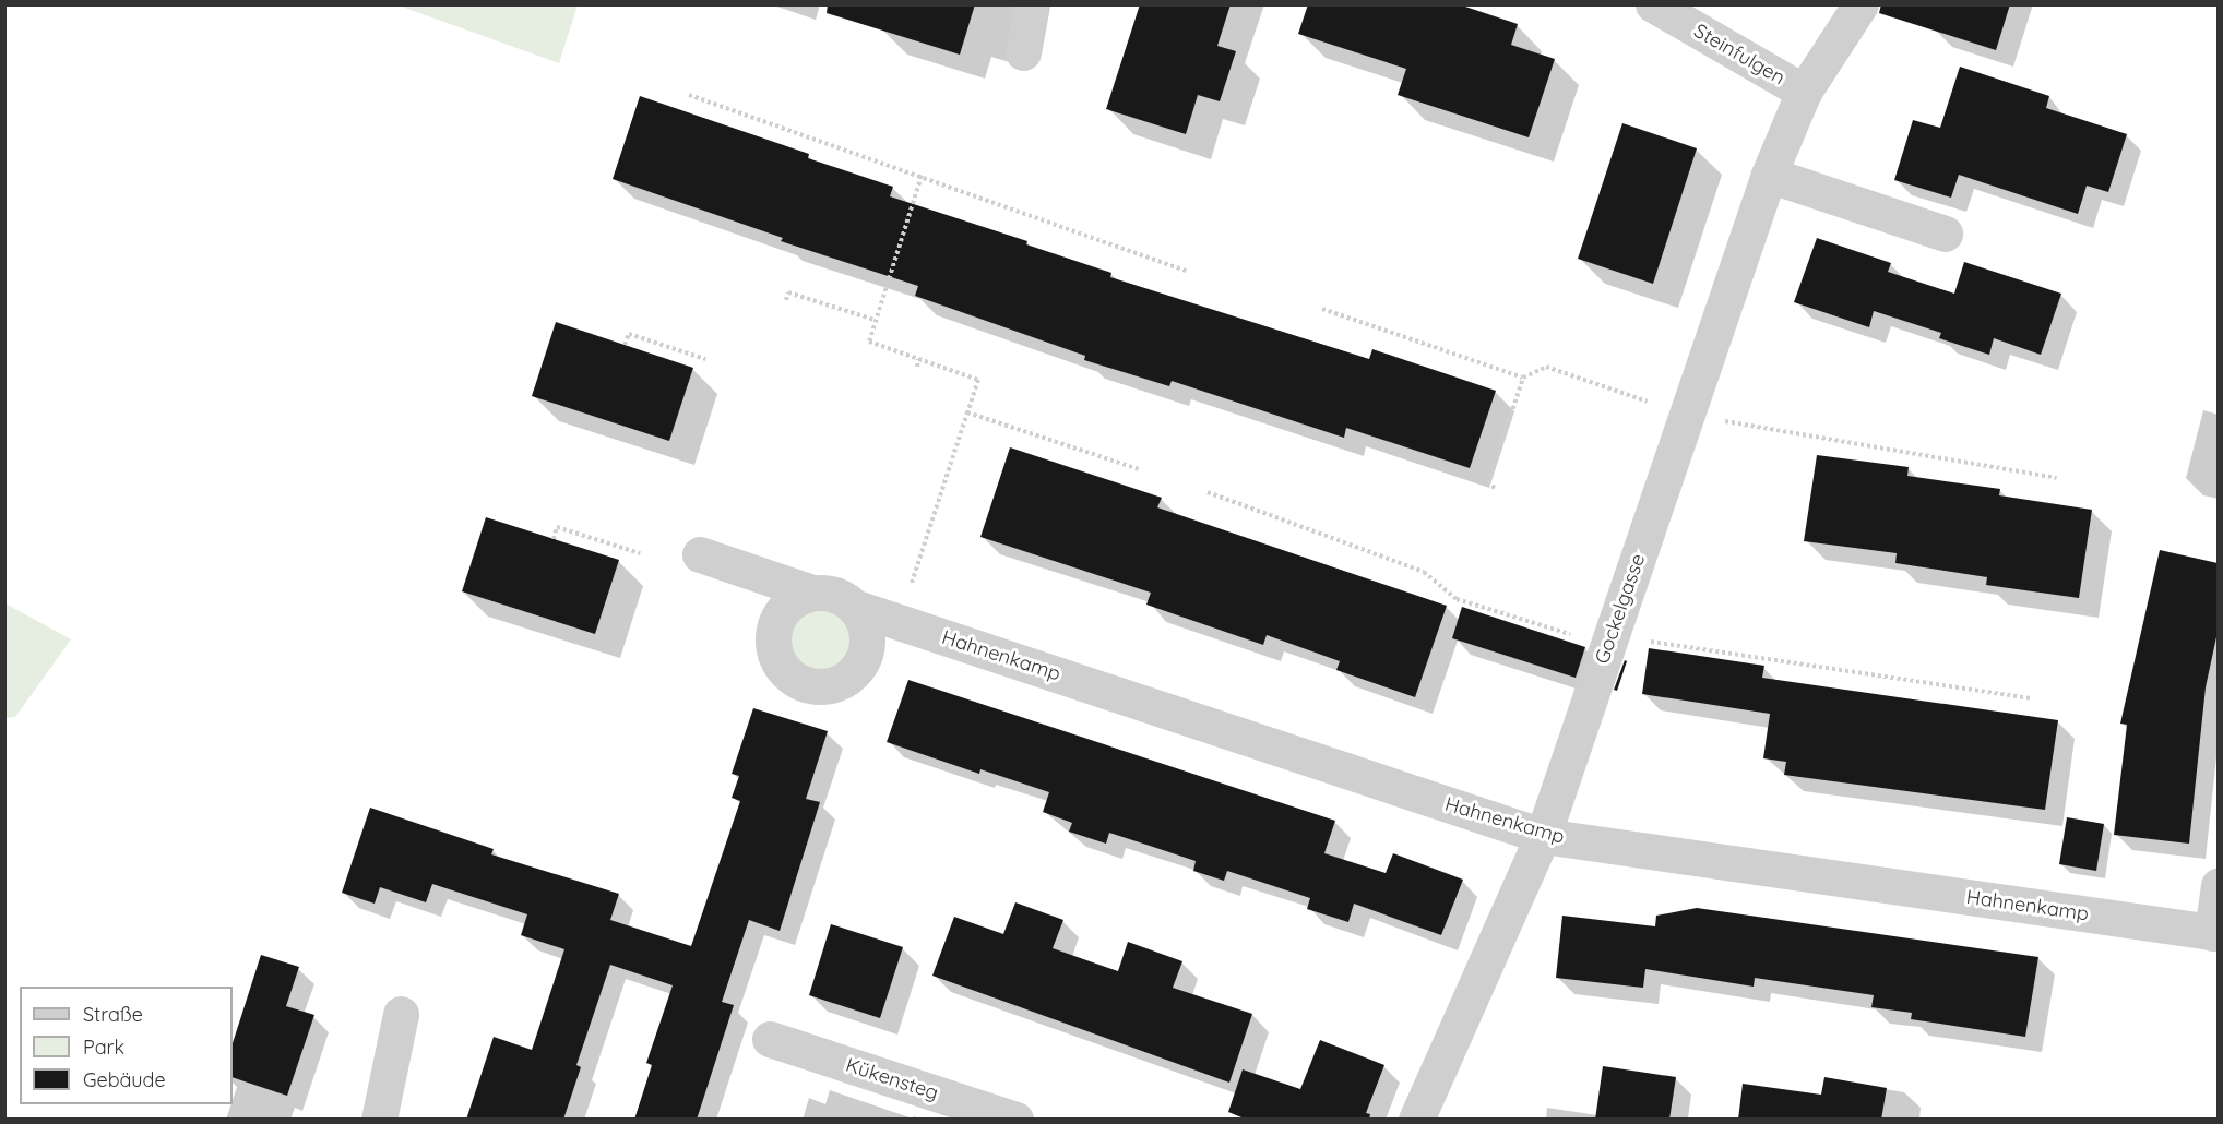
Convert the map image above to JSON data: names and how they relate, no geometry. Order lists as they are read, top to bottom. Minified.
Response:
{"streets":{"street":["Steinfulgen","Gockelgasse","Hahnenkamp","Kükensteg"]},"crossings":[["Steinfulgen","Gockelgasse"],["Gockelgasse","Hahnenkamp"]],"legend":["Straße","Park","Gebäude"]}
